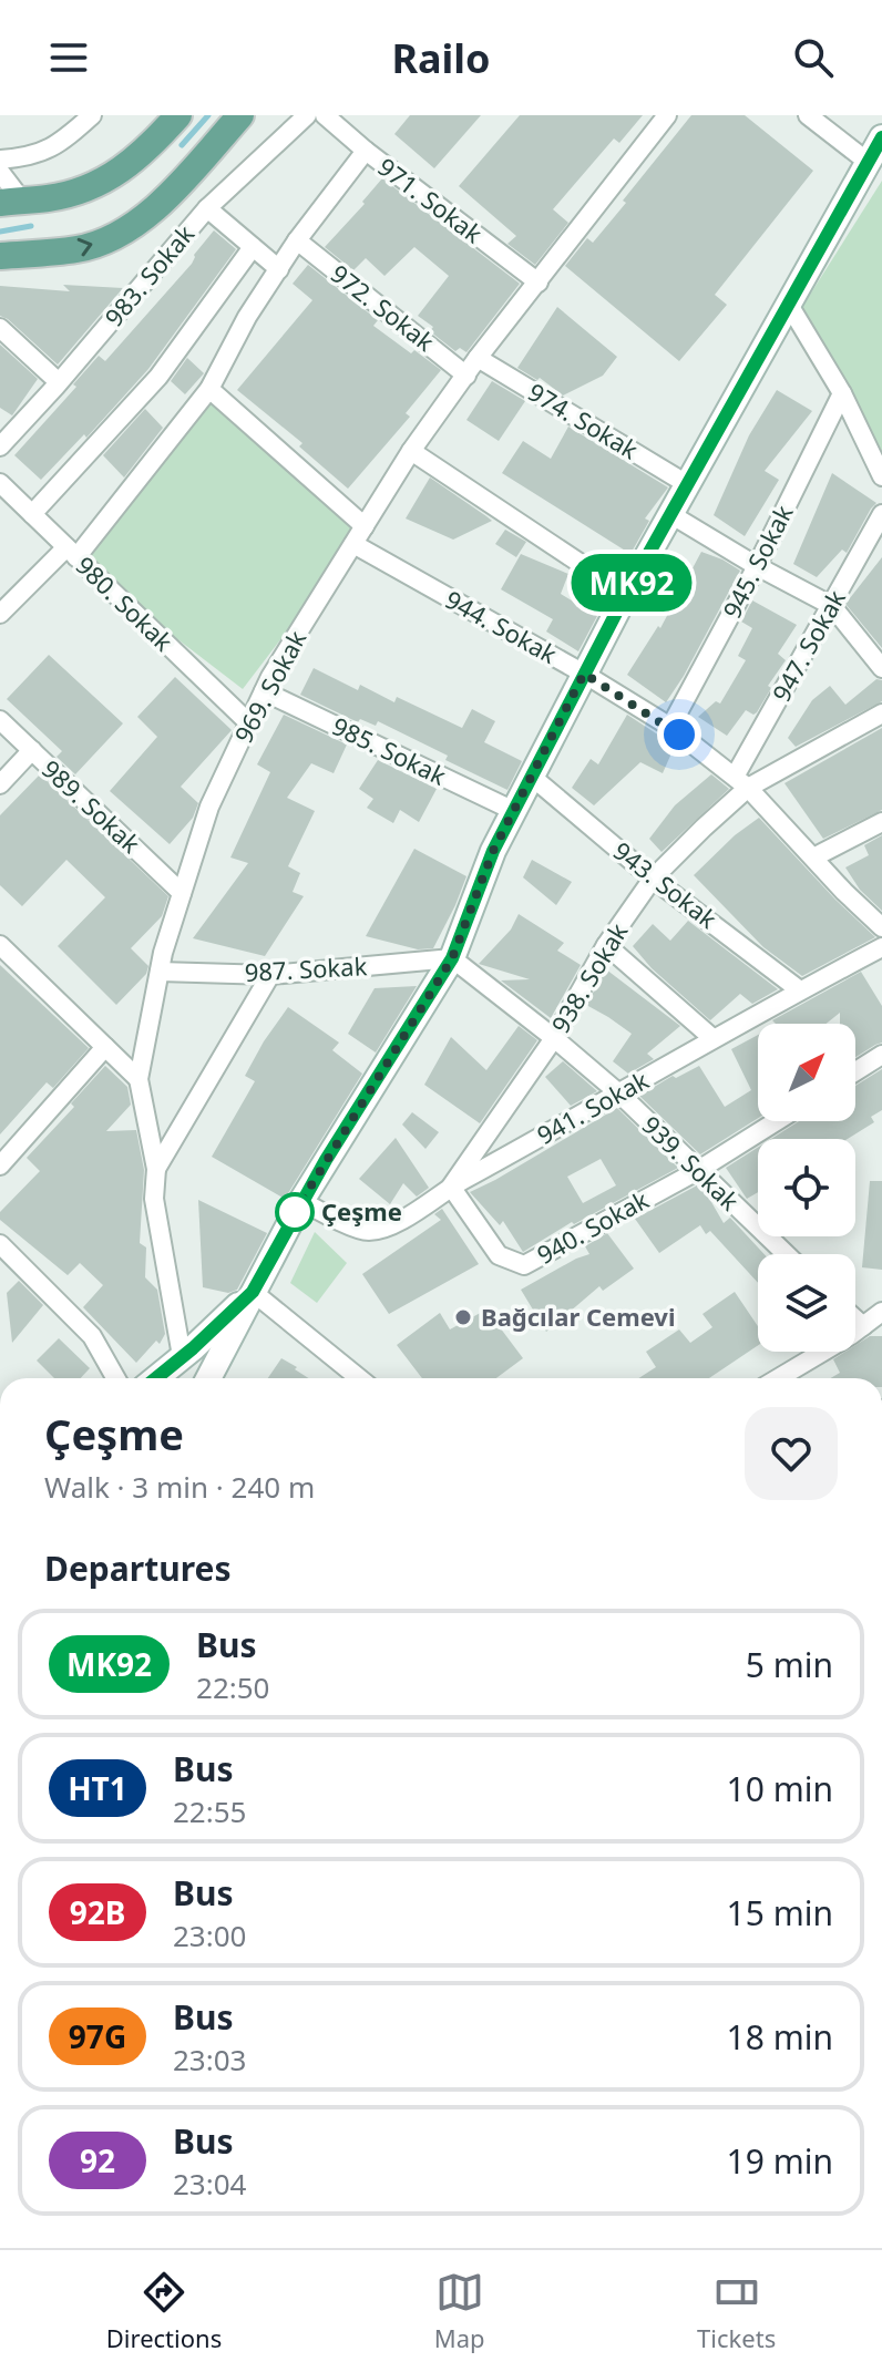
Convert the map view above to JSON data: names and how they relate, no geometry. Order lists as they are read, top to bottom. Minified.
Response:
{"streets":{"street":["971. Sokak","983. Sokak","972. Sokak","974. Sokak","945. Sokak","980. Sokak","944. Sokak","947. Sokak","969. Sokak","985. Sokak","989. Sokak","943. Sokak","987. Sokak","938. Sokak","941. Sokak","939. Sokak","940. Sokak"]},"crossings":[["971. Sokak","969. Sokak"],["972. Sokak","969. Sokak"],["974. Sokak","969. Sokak"],["945. Sokak","944. Sokak"],["980. Sokak","969. Sokak"],["944. Sokak","947. Sokak"],["944. Sokak","969. Sokak"],["944. Sokak","938. Sokak"],["947. Sokak","938. Sokak"],["969. Sokak","985. Sokak"],["969. Sokak","989. Sokak"],["969. Sokak","987. Sokak"],["943. Sokak","938. Sokak"],["943. Sokak","941. Sokak"],["987. Sokak","939. Sokak"],["938. Sokak","941. Sokak"],["938. Sokak","939. Sokak"],["938. Sokak","940. Sokak"],["941. Sokak","939. Sokak"],["941. Sokak","940. Sokak"],["939. Sokak","940. Sokak"]],"places":["Çeşme","Bağcılar Cemevi"],"lines":["bus line MK92"],"north":"top right","page":{"header":"Railo","on_map":"MK92","heading":[["Çeşme","Walk · 3 min · 240 m"],"Departures"],"list":[{"mark":"MK92","name":"Bus","note":"22:50","value":"5 min"},{"mark":"HT1","name":"Bus","note":"22:55","value":"10 min"},{"mark":"92B","name":"Bus","note":"23:00","value":"15 min"},{"mark":"97G","name":"Bus","note":"23:03","value":"18 min"},{"mark":"92","name":"Bus","note":"23:04","value":"19 min"}],"tabs":["Directions","Map","Tickets"]}}
